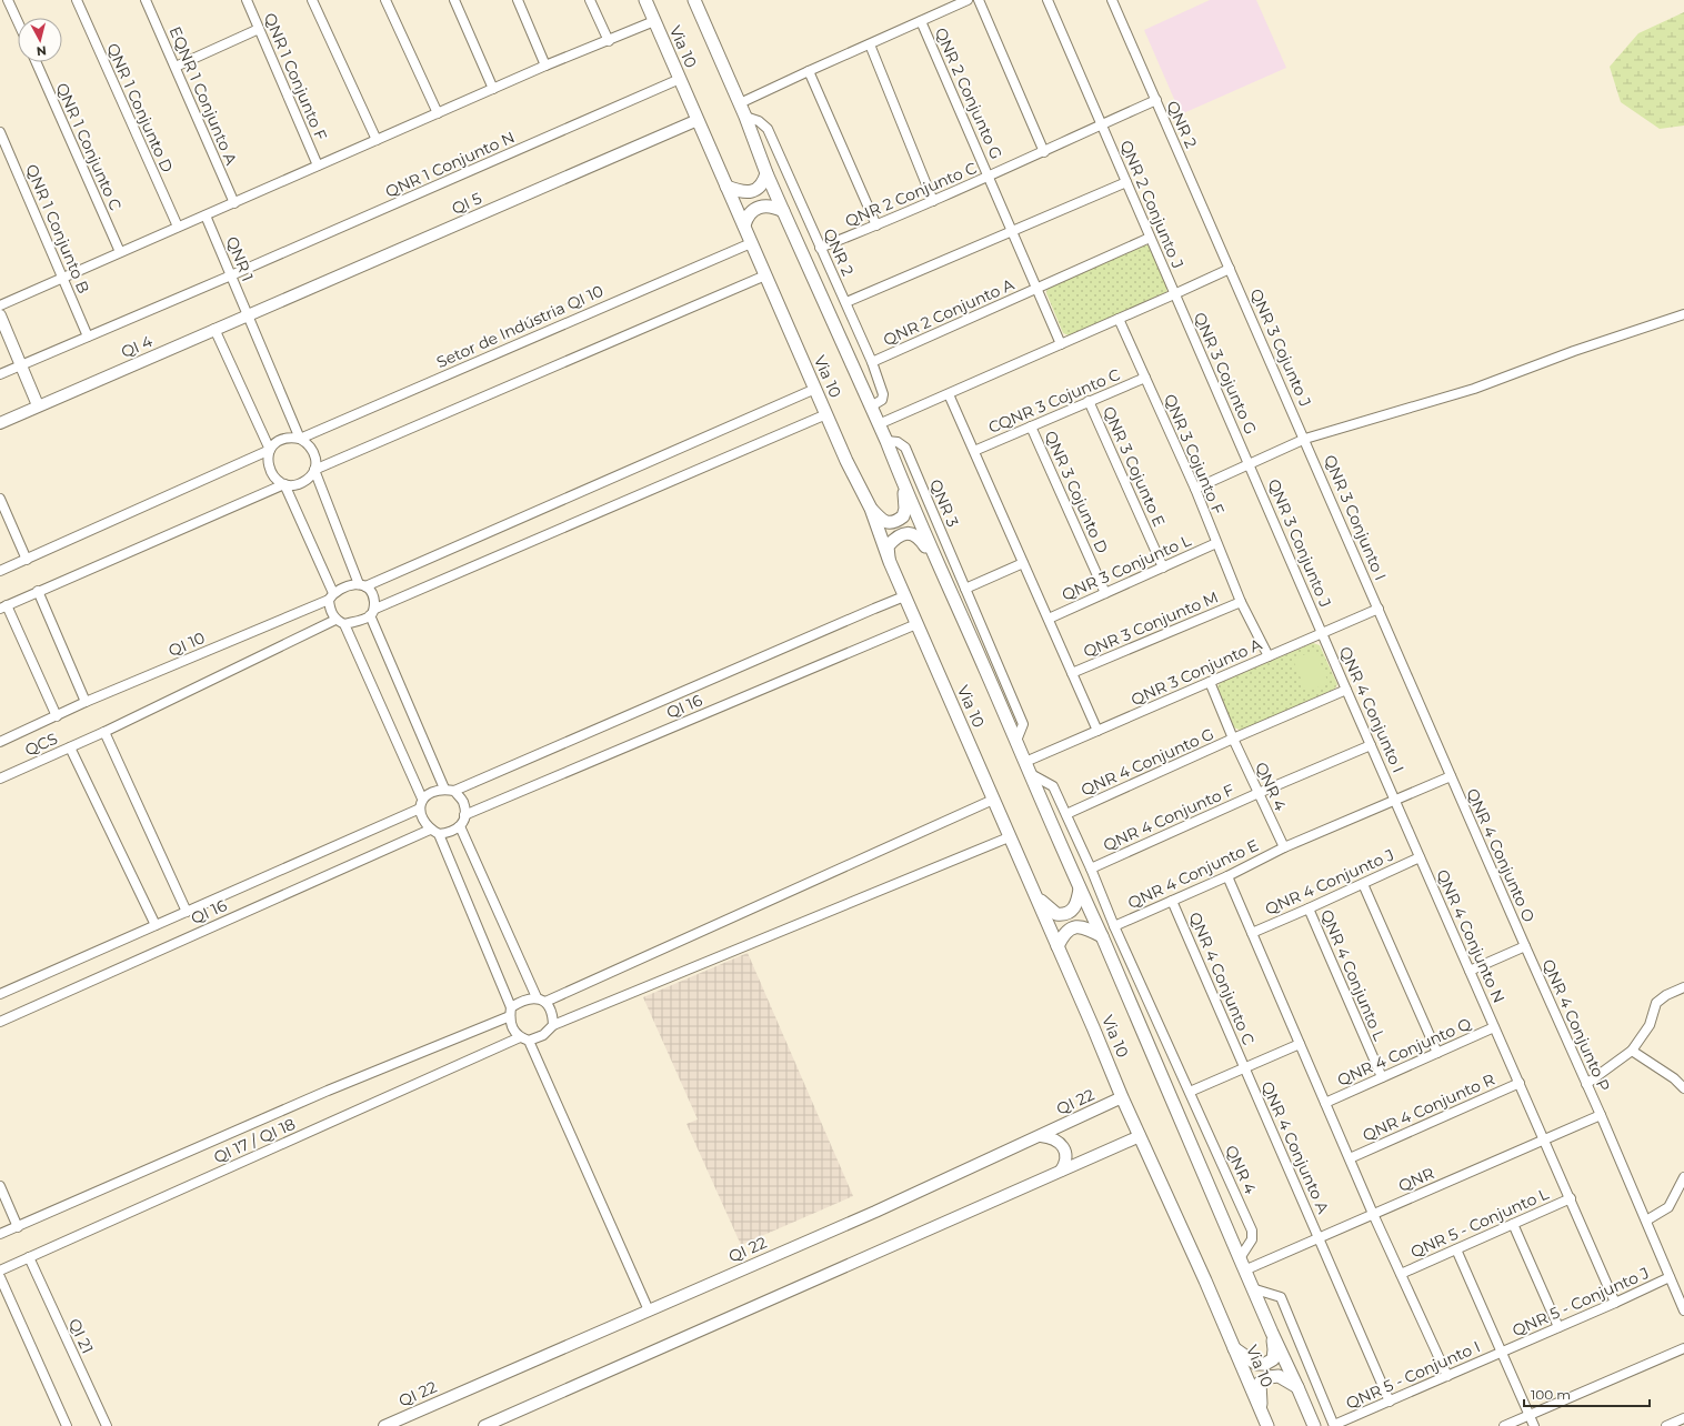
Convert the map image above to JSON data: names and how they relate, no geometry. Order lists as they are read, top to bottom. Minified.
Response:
{"streets":{"main road":["Via 10"],"street":["QNR 1 Conjunto F","QNR 2 Conjunto G","EQNR 1 Conjunto A","QNR 1 Conjunto D","QNR 2","QNR 1 Conjunto C","QNR 1 Conjunto N","QNR 2 Conjunto C","QI 5","QNR 2 Conjunto J","QNR 1 Conjunto B","QNR 1","QNR 2 Conjunto A","Setor de Indústria QI 10","QI 4","QNR 3 Cojunto J","QNR 3 Cojunto G","CQNR 3 Cojunto C","QNR 3 Cojunto F","QNR 3 Cojunto E","QNR 3 Cojunto D","QNR 3","QNR 3 Conjunto I","QNR 3 Conjunto J","QNR 3 Conjunto L","QNR 3 Conjunto M","QI 10","QNR 3 Conjunto A","QI 16","QNR 4 Conjunto I","QCS","QNR 4 Conjunto G","QNR 4","QNR 4 Conjunto F","QNR 4 Conjunto O","QNR 4 Conjunto E","QNR 4 Conjunto J","QNR 4 Conjunto N","QNR 4 Conjunto L","QNR 4 Conjunto C","QNR 4 Conjunto P","QNR 4 Conjunto Q","QI 22","QNR 4 Conjunto R","QI 17 / QI 18","QNR 4 Conjunto A","QNR","QNR 5 - Conjunto L","QNR 5 - Conjunto J","QI 21","QNR 5 - Conjunto I"]},"crossings":[["Via 10","QNR 2"],["Via 10","QNR 1 Conjunto N"],["Via 10","QI 5"],["Via 10","Setor de Indústria QI 10"],["Via 10","QNR 3"],["Via 10","QNR 3 Conjunto A"],["Via 10","QI 16"],["Via 10","QNR 4"],["Via 10","QI 22"],["Via 10","QNR"],["QNR 2 Conjunto G","QNR 2"],["QNR 2 Conjunto G","QNR 2 Conjunto C"],["QNR 2","QNR 2 Conjunto C"],["QNR 2","QNR 2 Conjunto J"],["QNR 2","QNR 2 Conjunto A"],["QNR 2","QNR 3 Cojunto J"],["QNR 1 Conjunto N","QNR 1 Conjunto B"],["QNR 1 Conjunto N","QNR 1"],["QI 5","QNR 1"],["QI 5","QI 4"],["QNR 2 Conjunto J","QNR 3 Cojunto G"],["QNR 1","Setor de Indústria QI 10"],["QNR 1","QI 4"],["QNR 3 Cojunto J","QNR 3 Conjunto I"],["QNR 3 Cojunto G","QNR 3 Conjunto J"],["CQNR 3 Cojunto C","QNR 3 Cojunto F"],["CQNR 3 Cojunto C","QNR 3 Cojunto E"],["CQNR 3 Cojunto C","QNR 3 Cojunto D"],["CQNR 3 Cojunto C","QNR 3 Conjunto M"],["QNR 3 Cojunto F","QNR 3 Conjunto L"],["QNR 3 Cojunto E","QNR 3 Conjunto L"],["QNR 3 Cojunto D","QNR 3 Conjunto L"],["QNR 3 Conjunto I","QNR 3 Conjunto A"],["QNR 3 Conjunto J","QNR 3 Conjunto A"],["QNR 3 Conjunto J","QNR 4 Conjunto I"],["QNR 3 Conjunto L","QNR 3 Conjunto M"],["QNR 3 Conjunto M","QNR 3 Conjunto A"],["QI 10","QCS"],["QNR 3 Conjunto A","QNR 4 Conjunto I"],["QNR 3 Conjunto A","QNR 4 Conjunto G"],["QNR 4 Conjunto I","QNR 4 Conjunto F"],["QNR 4 Conjunto G","QNR 4"],["QNR 4","QNR 4 Conjunto F"],["QNR 4","QNR 4 Conjunto E"],["QNR 4","QNR"],["QNR 4 Conjunto O","QNR 4 Conjunto P"],["QNR 4 Conjunto E","QNR 4 Conjunto C"],["QNR 4 Conjunto J","QNR 4 Conjunto N"],["QNR 4 Conjunto J","QNR 4 Conjunto L"],["QNR 4 Conjunto N","QNR 4 Conjunto Q"],["QNR 4 Conjunto L","QNR 4 Conjunto Q"],["QNR 4 Conjunto C","QNR 4 Conjunto A"],["QNR 4 Conjunto P","QNR"],["QNR 4 Conjunto P","QNR 5 - Conjunto J"],["QI 17 / QI 18","QI 21"],["QNR 4 Conjunto A","QNR"],["QNR 4 Conjunto A","QNR 5 - Conjunto I"],["QNR 5 - Conjunto J","QNR 5 - Conjunto I"]],"scale_bar":"100 m","north":"bottom"}
